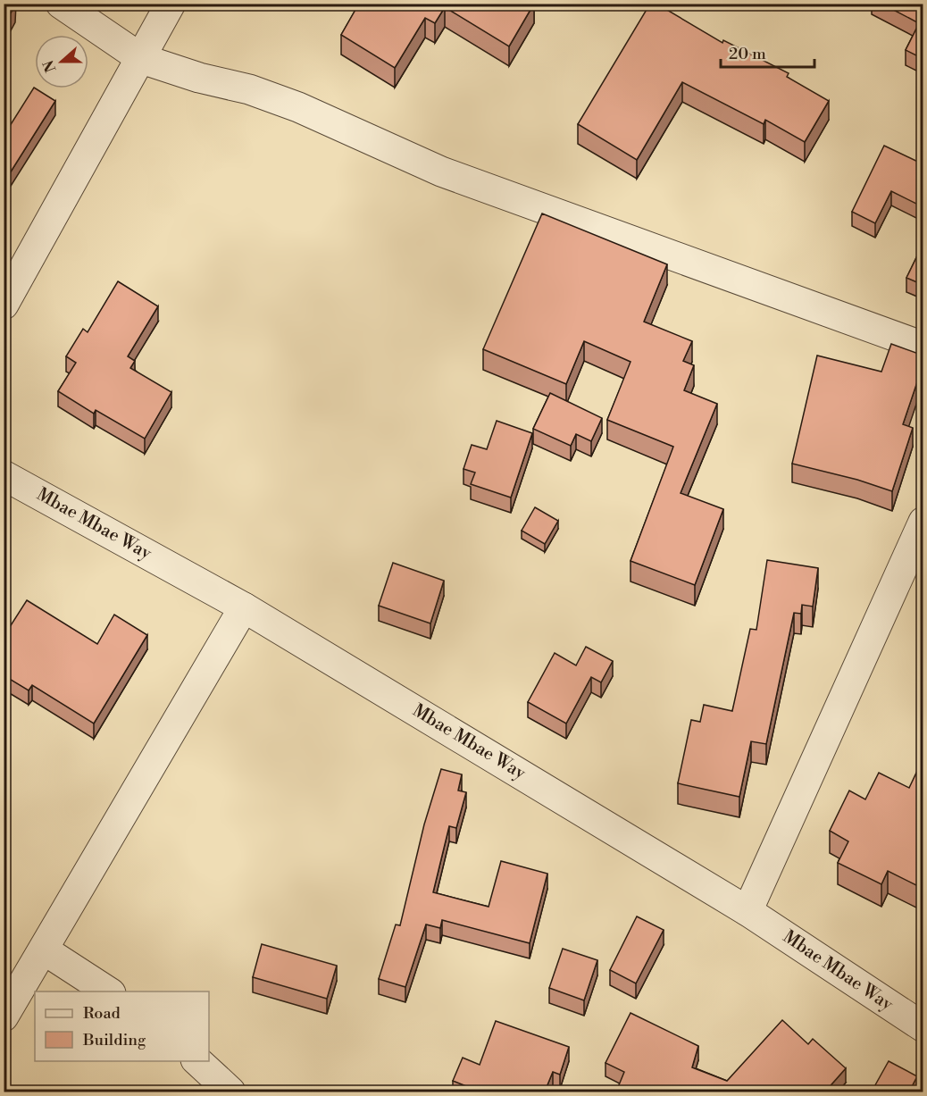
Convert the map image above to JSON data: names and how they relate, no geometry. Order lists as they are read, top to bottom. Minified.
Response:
{"streets":{"street":["Mbae Mbae Way"]},"legend":["Road","Building"],"scale_bar":"20 m","north":"left"}
